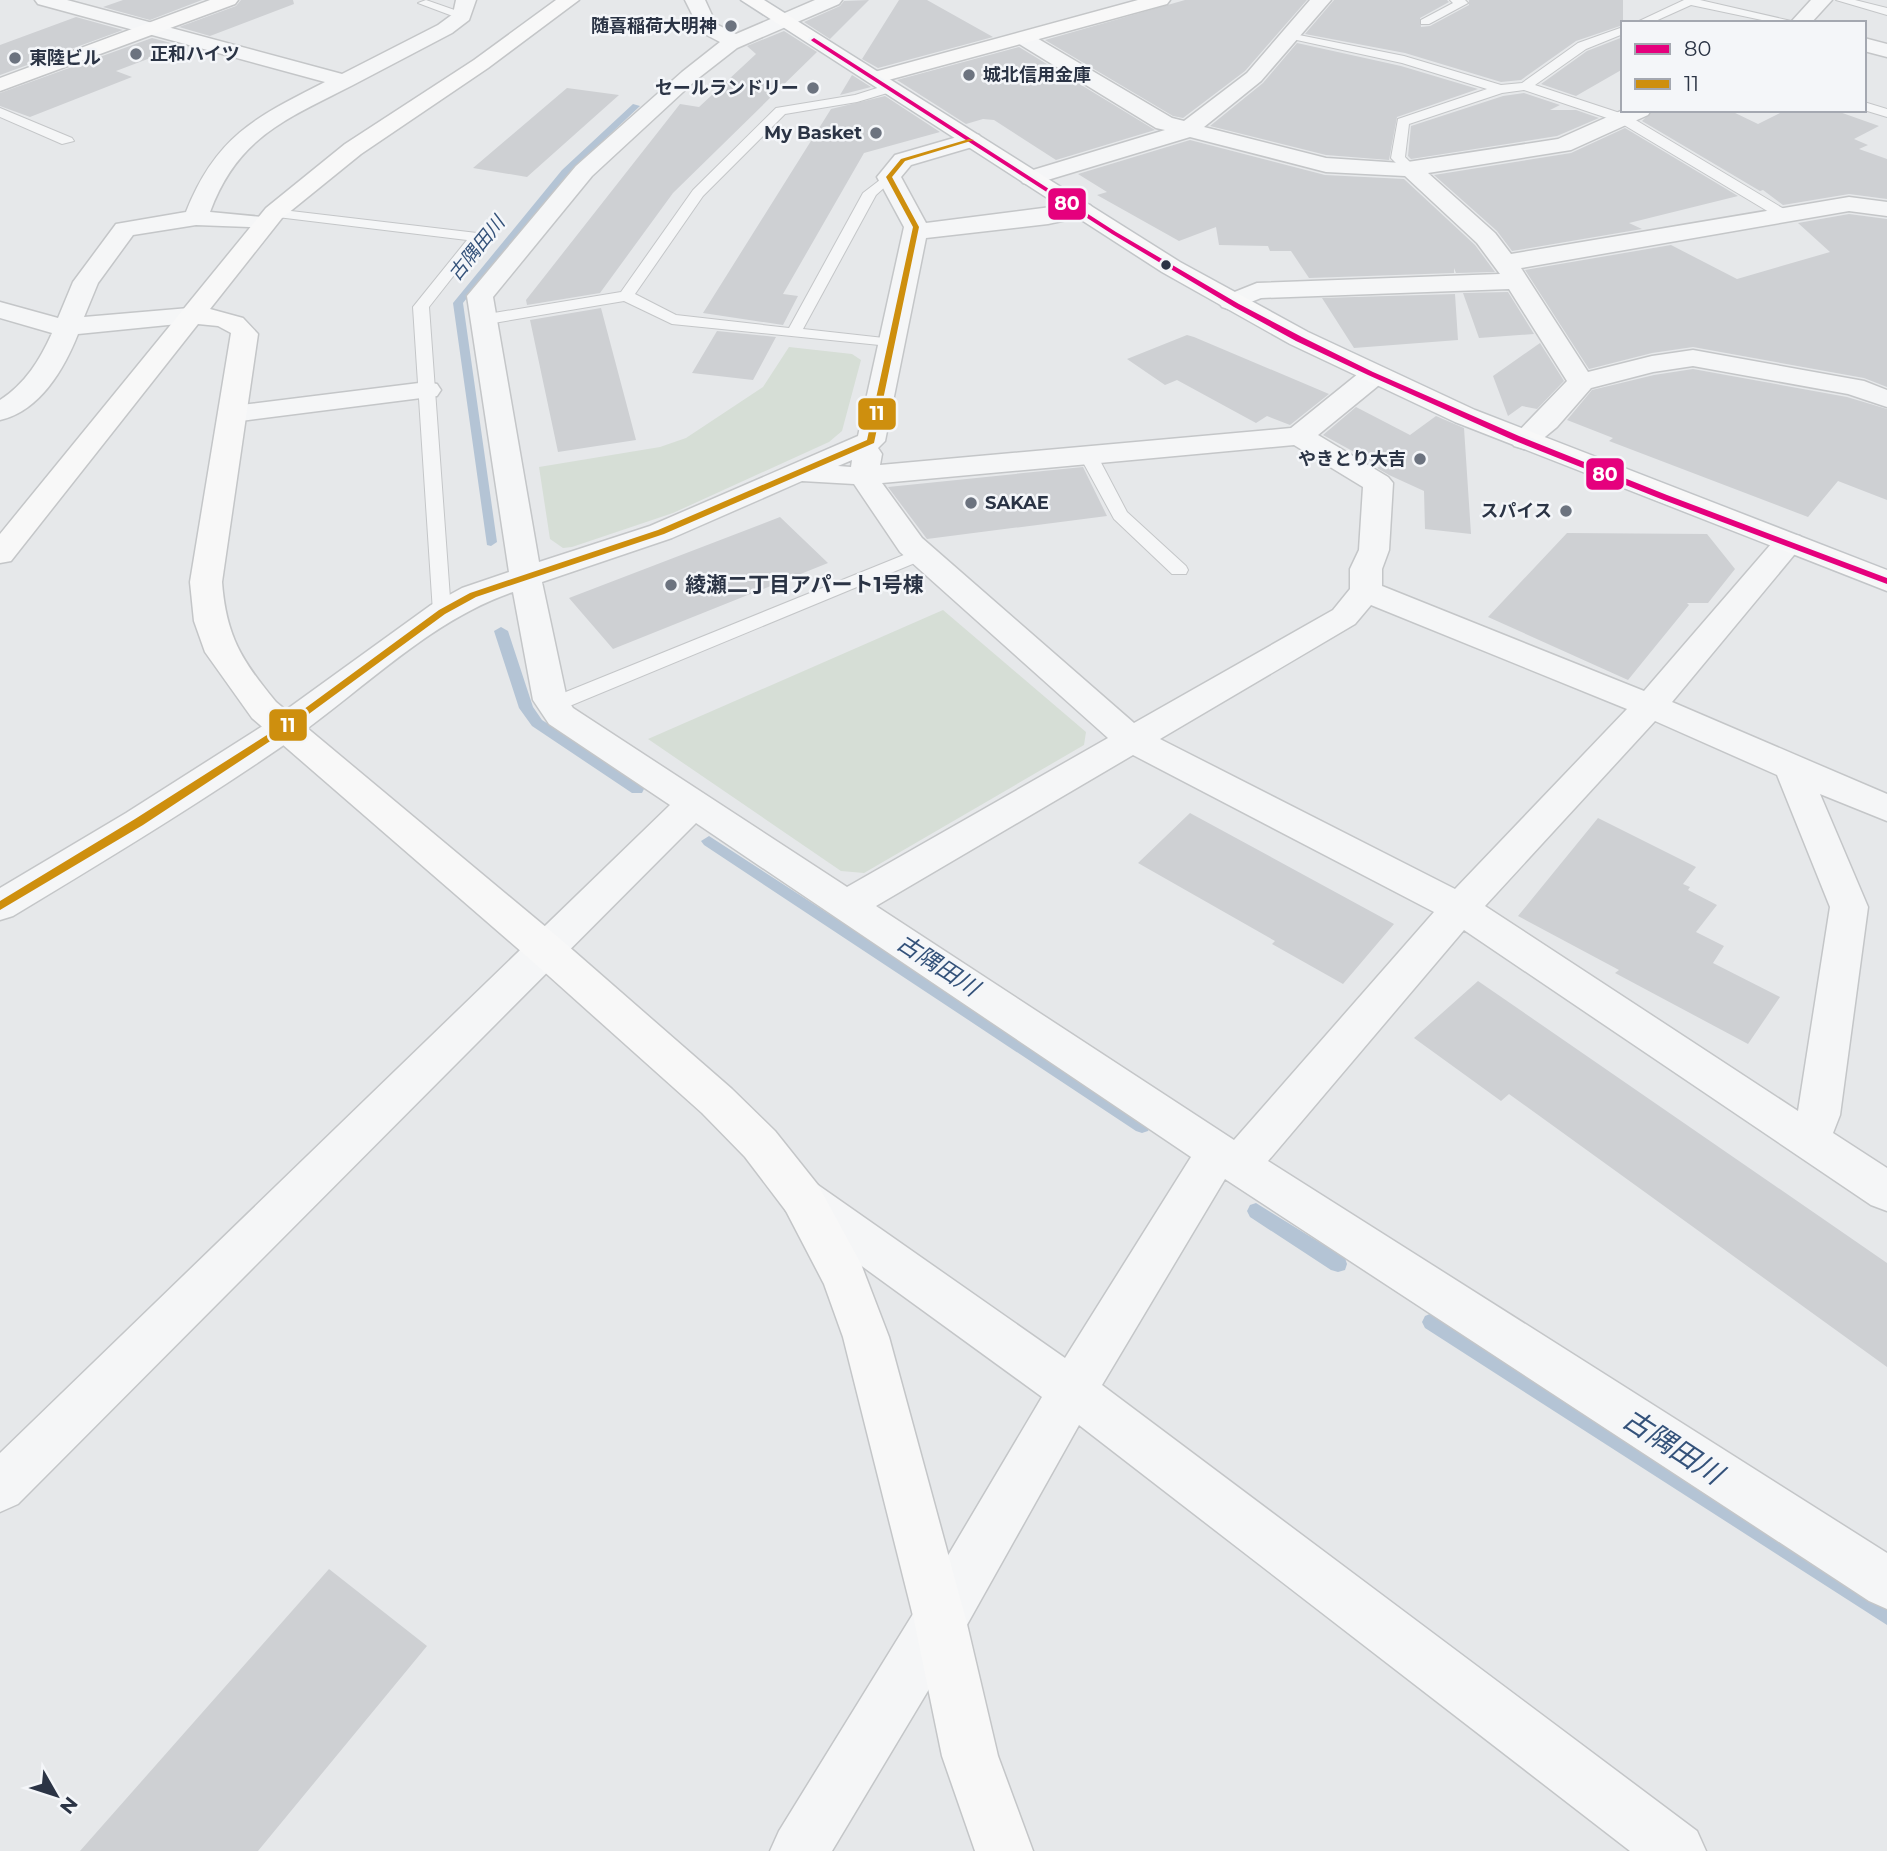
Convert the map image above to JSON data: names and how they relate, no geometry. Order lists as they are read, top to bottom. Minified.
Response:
{"water":["古隅田川"],"places":["随喜稲荷大明神","正和ハイツ","東陸ビル","城北信用金庫","セールランドリー","My Basket","やきとり大吉","SAKAE","スパイス","綾瀬二丁目アパート1号棟"],"lines":["transit line 80","transit line 11"],"legend":["80","11"],"north":"bottom right"}
